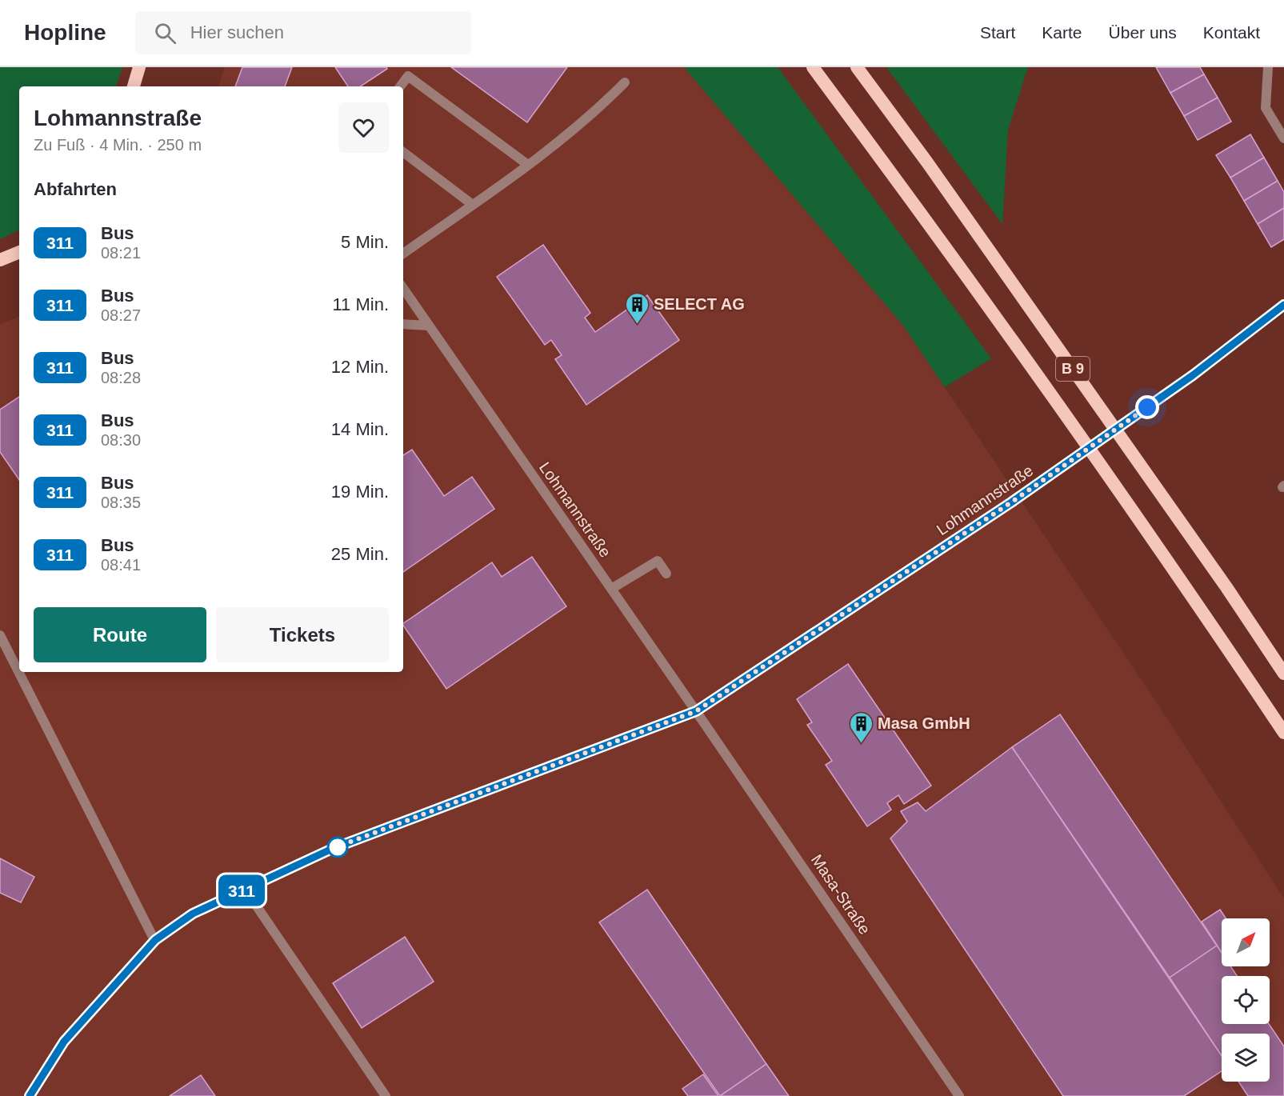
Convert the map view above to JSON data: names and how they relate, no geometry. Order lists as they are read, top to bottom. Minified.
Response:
{"streets":{"highway":["B 9"],"street":["Lohmannstraße","Masa-Straße"]},"crossings":[["Lohmannstraße","Masa-Straße"]],"places":{"building":["SELECT AG","Masa GmbH"]},"lines":["bus line 311"],"north":"top right","page":{"header":"Hopline","search":"Hier suchen","nav":["Start","Karte","Über uns","Kontakt"],"on_map":"311","heading":[["Lohmannstraße","Zu Fuß · 4 Min. · 250 m"],"Abfahrten"],"list":[{"mark":"311","name":"Bus","note":"08:21","value":"5 Min."},{"mark":"311","name":"Bus","note":"08:27","value":"11 Min."},{"mark":"311","name":"Bus","note":"08:28","value":"12 Min."},{"mark":"311","name":"Bus","note":"08:30","value":"14 Min."},{"mark":"311","name":"Bus","note":"08:35","value":"19 Min."},{"mark":"311","name":"Bus","note":"08:41","value":"25 Min."}],"buttons":["Route","Tickets"]}}
